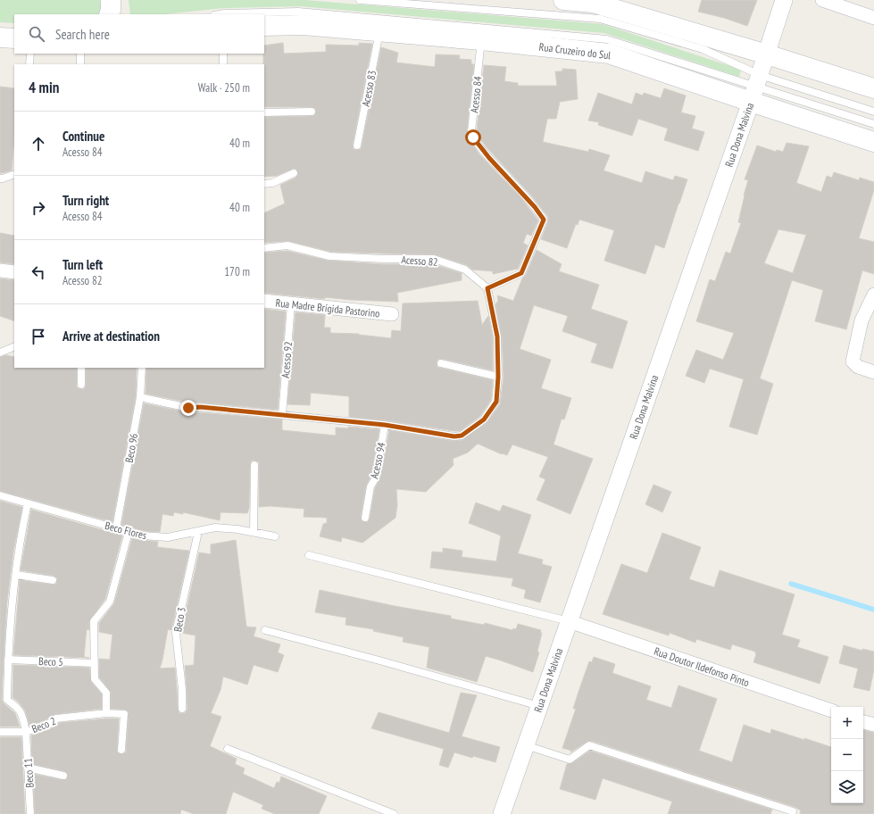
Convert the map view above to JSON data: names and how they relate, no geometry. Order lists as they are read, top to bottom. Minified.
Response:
{"streets":{"main road":["Rua Cruzeiro do Sul"],"street":["Rua Dona Malvina","Rua Madre Brígida Pastorino","Rua Doutor Ildefonso Pinto"],"lane":["Acesso 83","Acesso 84","Acesso 82","Acesso 92","Beco 96","Acesso 94","Beco Flores","Beco 3","Beco 5","Beco 2","Beco 11"]},"crossings":[["Rua Cruzeiro do Sul","Acesso 83"],["Rua Cruzeiro do Sul","Acesso 84"],["Rua Cruzeiro do Sul","Rua Dona Malvina"],["Acesso 84","Acesso 82"],["Rua Dona Malvina","Rua Doutor Ildefonso Pinto"],["Rua Madre Brígida Pastorino","Acesso 92"],["Beco 96","Beco Flores"],["Beco Flores","Beco 3"],["Beco Flores","Beco 2"],["Beco 5","Beco 2"],["Beco 2","Beco 11"]],"page":{"search":"Search here","heading":["4 min","Walk · 250 m"],"list":[["Continue","Acesso 84","40 m"],["Turn right","Acesso 84","40 m"],["Turn left","Acesso 82","170 m"],"Arrive at destination"],"map_buttons":["+","−"]}}
